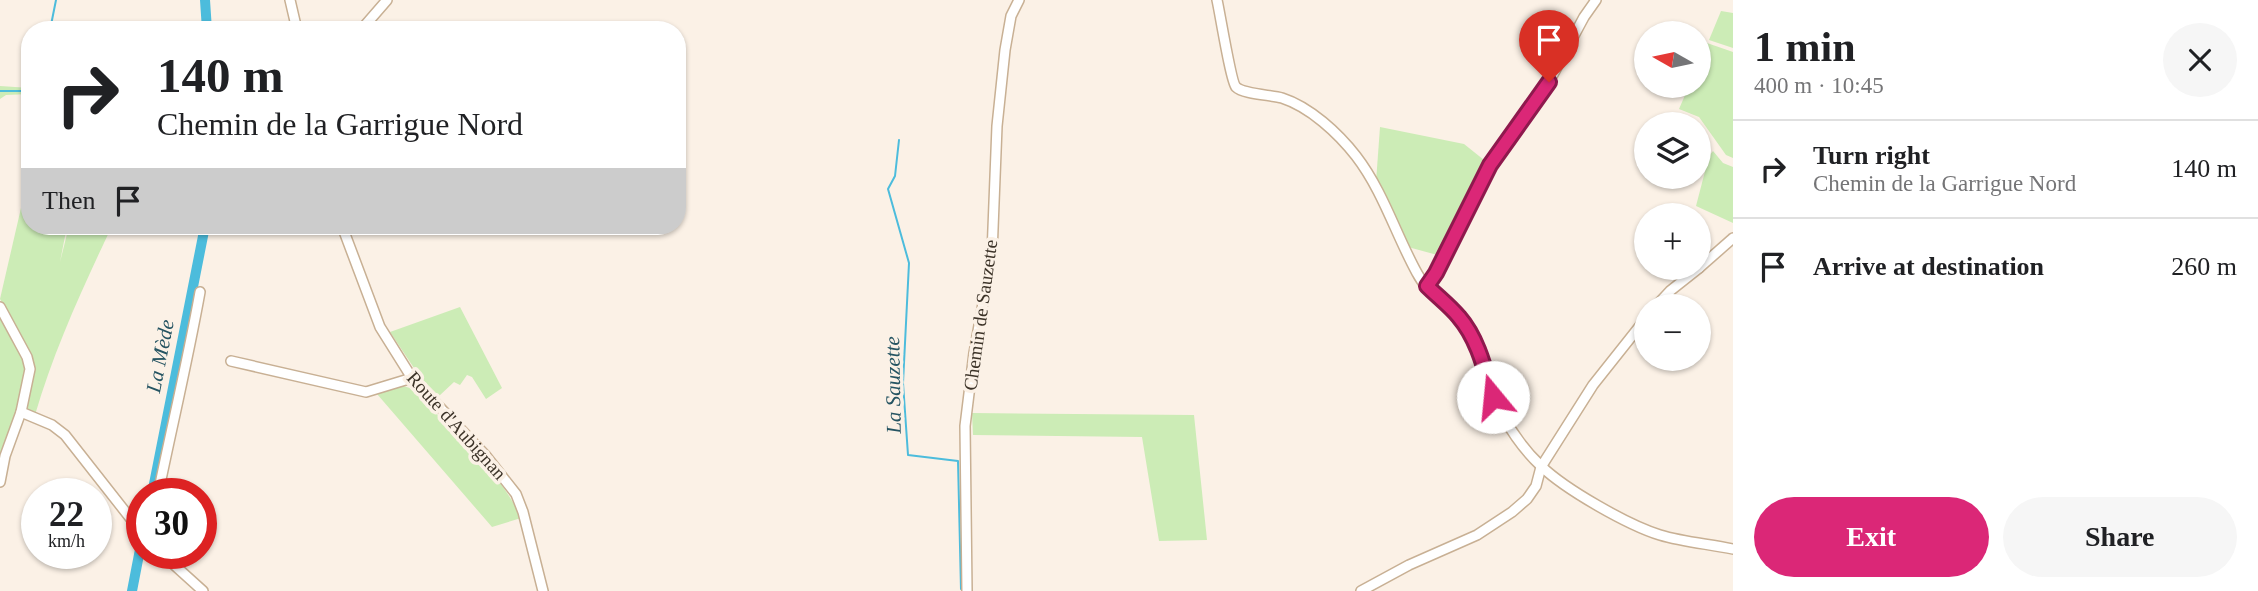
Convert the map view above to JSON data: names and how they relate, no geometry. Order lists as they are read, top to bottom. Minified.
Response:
{"streets":{"street":["Chemin de Sauzette","Route d'Aubignan"]},"water":["La Mède","La Sauzette"],"north":"left","page":{"heading":["1 min","400 m · 10:45"],"map_buttons":["+","−"],"turn":["140 m","Chemin de la Garrigue Nord"],"list":[{"name":"Turn right","note":"Chemin de la Garrigue Nord","value":"140 m"},{"name":"Arrive at destination","value":"260 m"}],"then":"Then","speed":"22 km/h","limit":"30","buttons":["Exit","Share"]}}
